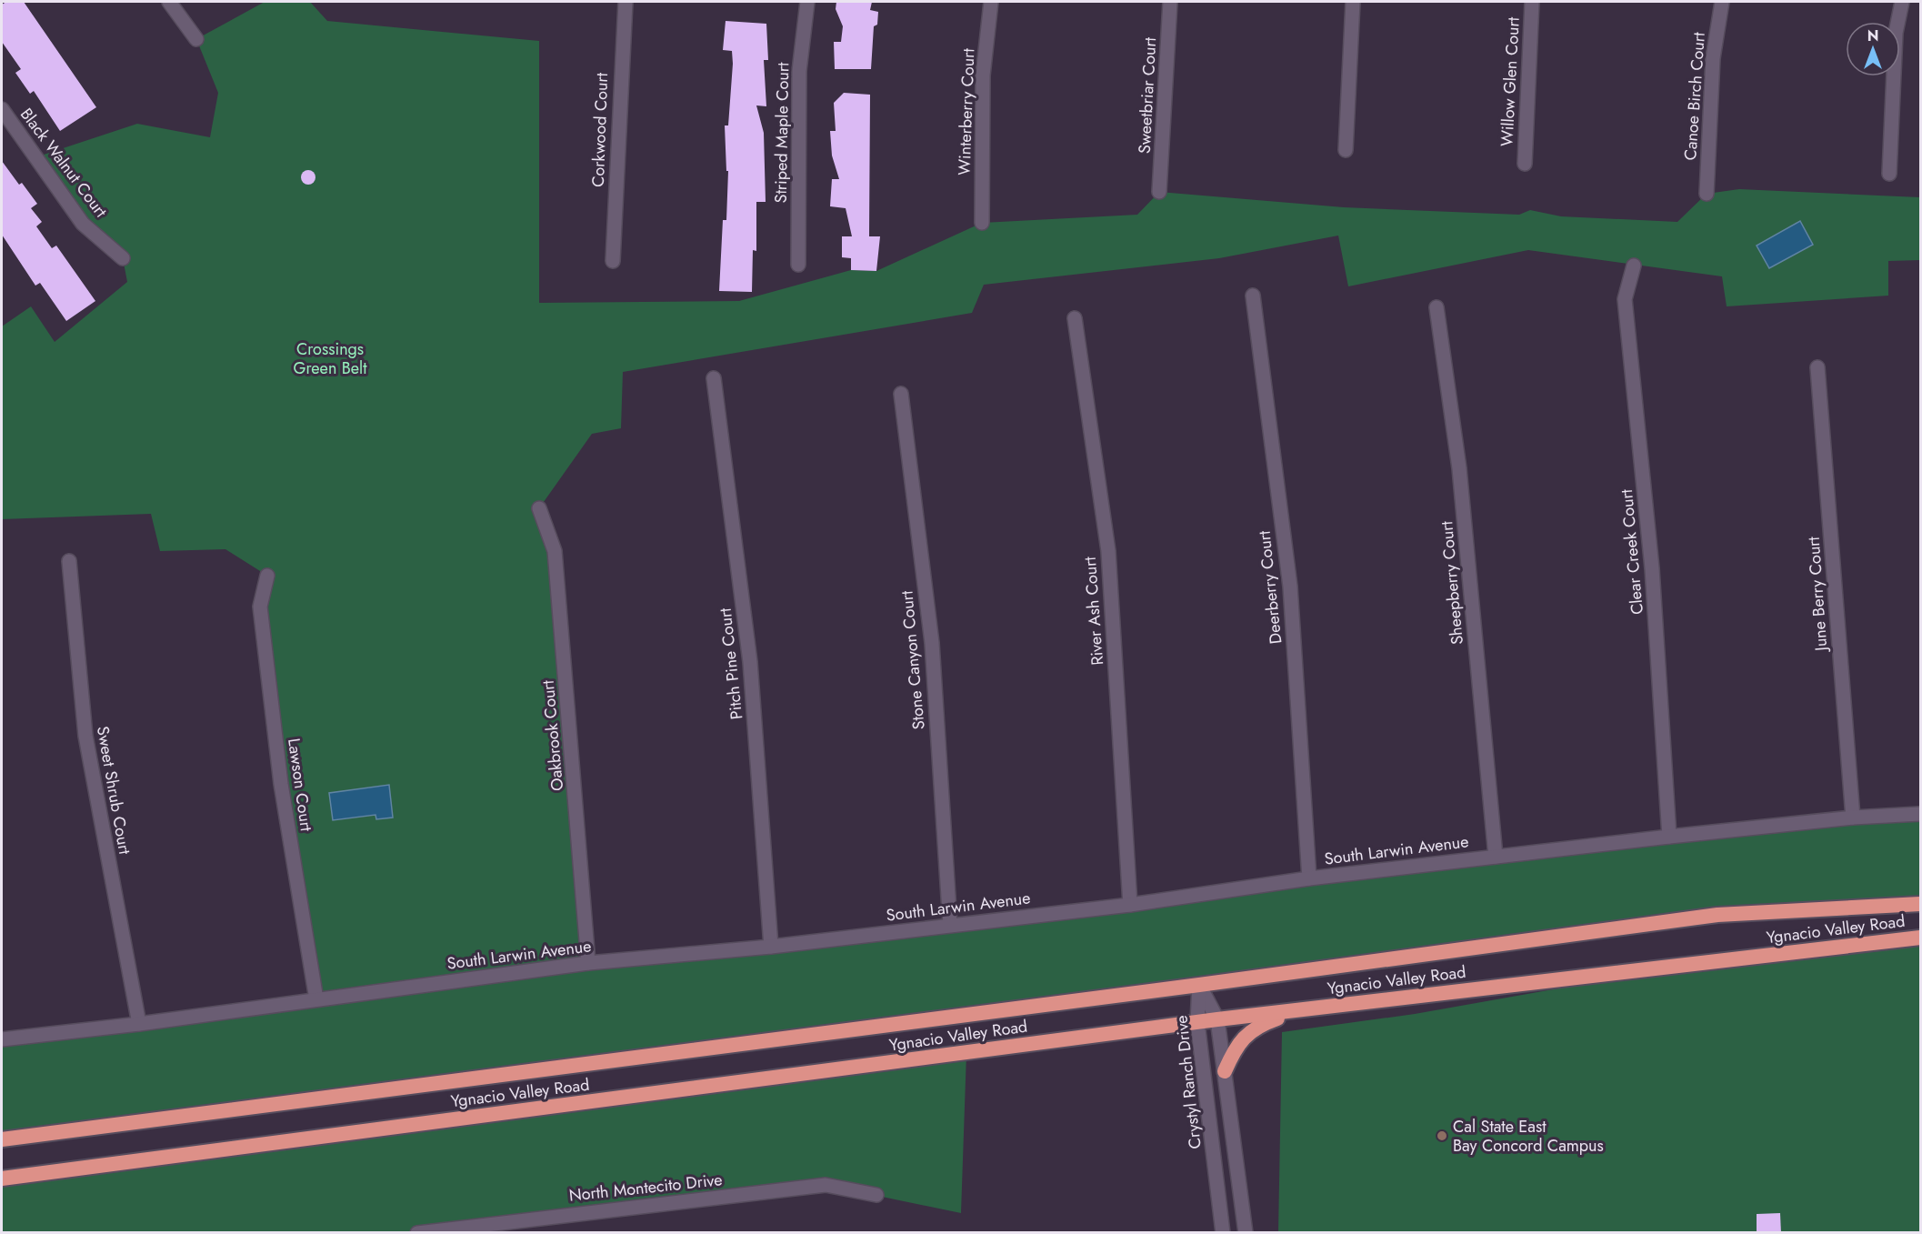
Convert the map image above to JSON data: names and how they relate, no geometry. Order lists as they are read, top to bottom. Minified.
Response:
{"streets":{"highway":["Ygnacio Valley Road"],"street":["Willow Glen Court","Sweetbriar Court","Canoe Birch Court","Winterberry Court","Corkwood Court","Striped Maple Court","Black Walnut Court","Clear Creek Court","Sheepberry Court","Deerberry Court","June Berry Court","River Ash Court","Stone Canyon Court","Pitch Pine Court","Oakbrook Court","Lawson Court","Sweet Shrub Court","South Larwin Avenue","Crystyl Ranch Drive","North Montecito Drive"]},"crossings":[["Clear Creek Court","South Larwin Avenue"],["Sheepberry Court","South Larwin Avenue"],["Deerberry Court","South Larwin Avenue"],["June Berry Court","South Larwin Avenue"],["River Ash Court","South Larwin Avenue"],["Stone Canyon Court","South Larwin Avenue"],["Pitch Pine Court","South Larwin Avenue"],["Oakbrook Court","South Larwin Avenue"],["Lawson Court","South Larwin Avenue"],["Sweet Shrub Court","South Larwin Avenue"],["Ygnacio Valley Road","Crystyl Ranch Drive"]],"parks":["Crossings Green Belt"],"places":["Cal State East Bay Concord Campus"],"north":"top"}
